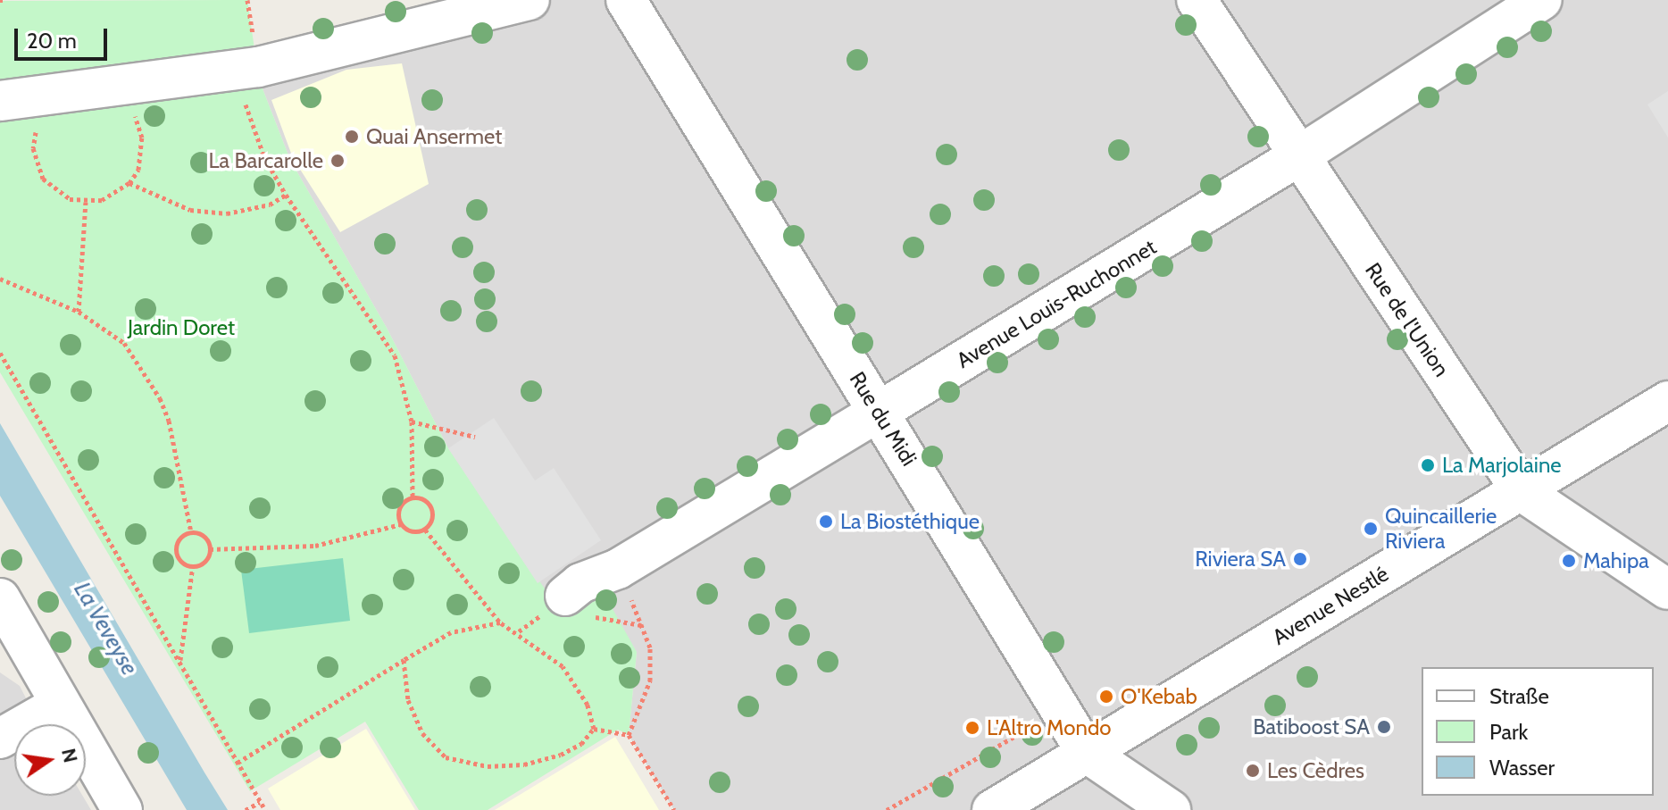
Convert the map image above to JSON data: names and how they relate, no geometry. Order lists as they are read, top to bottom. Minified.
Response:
{"streets":{"street":["Avenue Louis-Ruchonnet","Rue de l'Union","Rue du Midi","Avenue Nestlé"]},"crossings":[["Avenue Louis-Ruchonnet","Rue de l'Union"],["Avenue Louis-Ruchonnet","Rue du Midi"],["Rue de l'Union","Avenue Nestlé"],["Rue du Midi","Avenue Nestlé"]],"water":["La Veveyse"],"parks":["Jardin Doret"],"places":["Quai Ansermet","La Barcarolle","La Marjolaine","La Biostéthique","Quincaillerie Riviera","Riviera SA","Mahipa","O'Kebab","Batiboost SA","L'Altro Mondo","Les Cèdres"],"legend":["Straße","Park","Wasser"],"scale_bar":"20 m","north":"right"}
